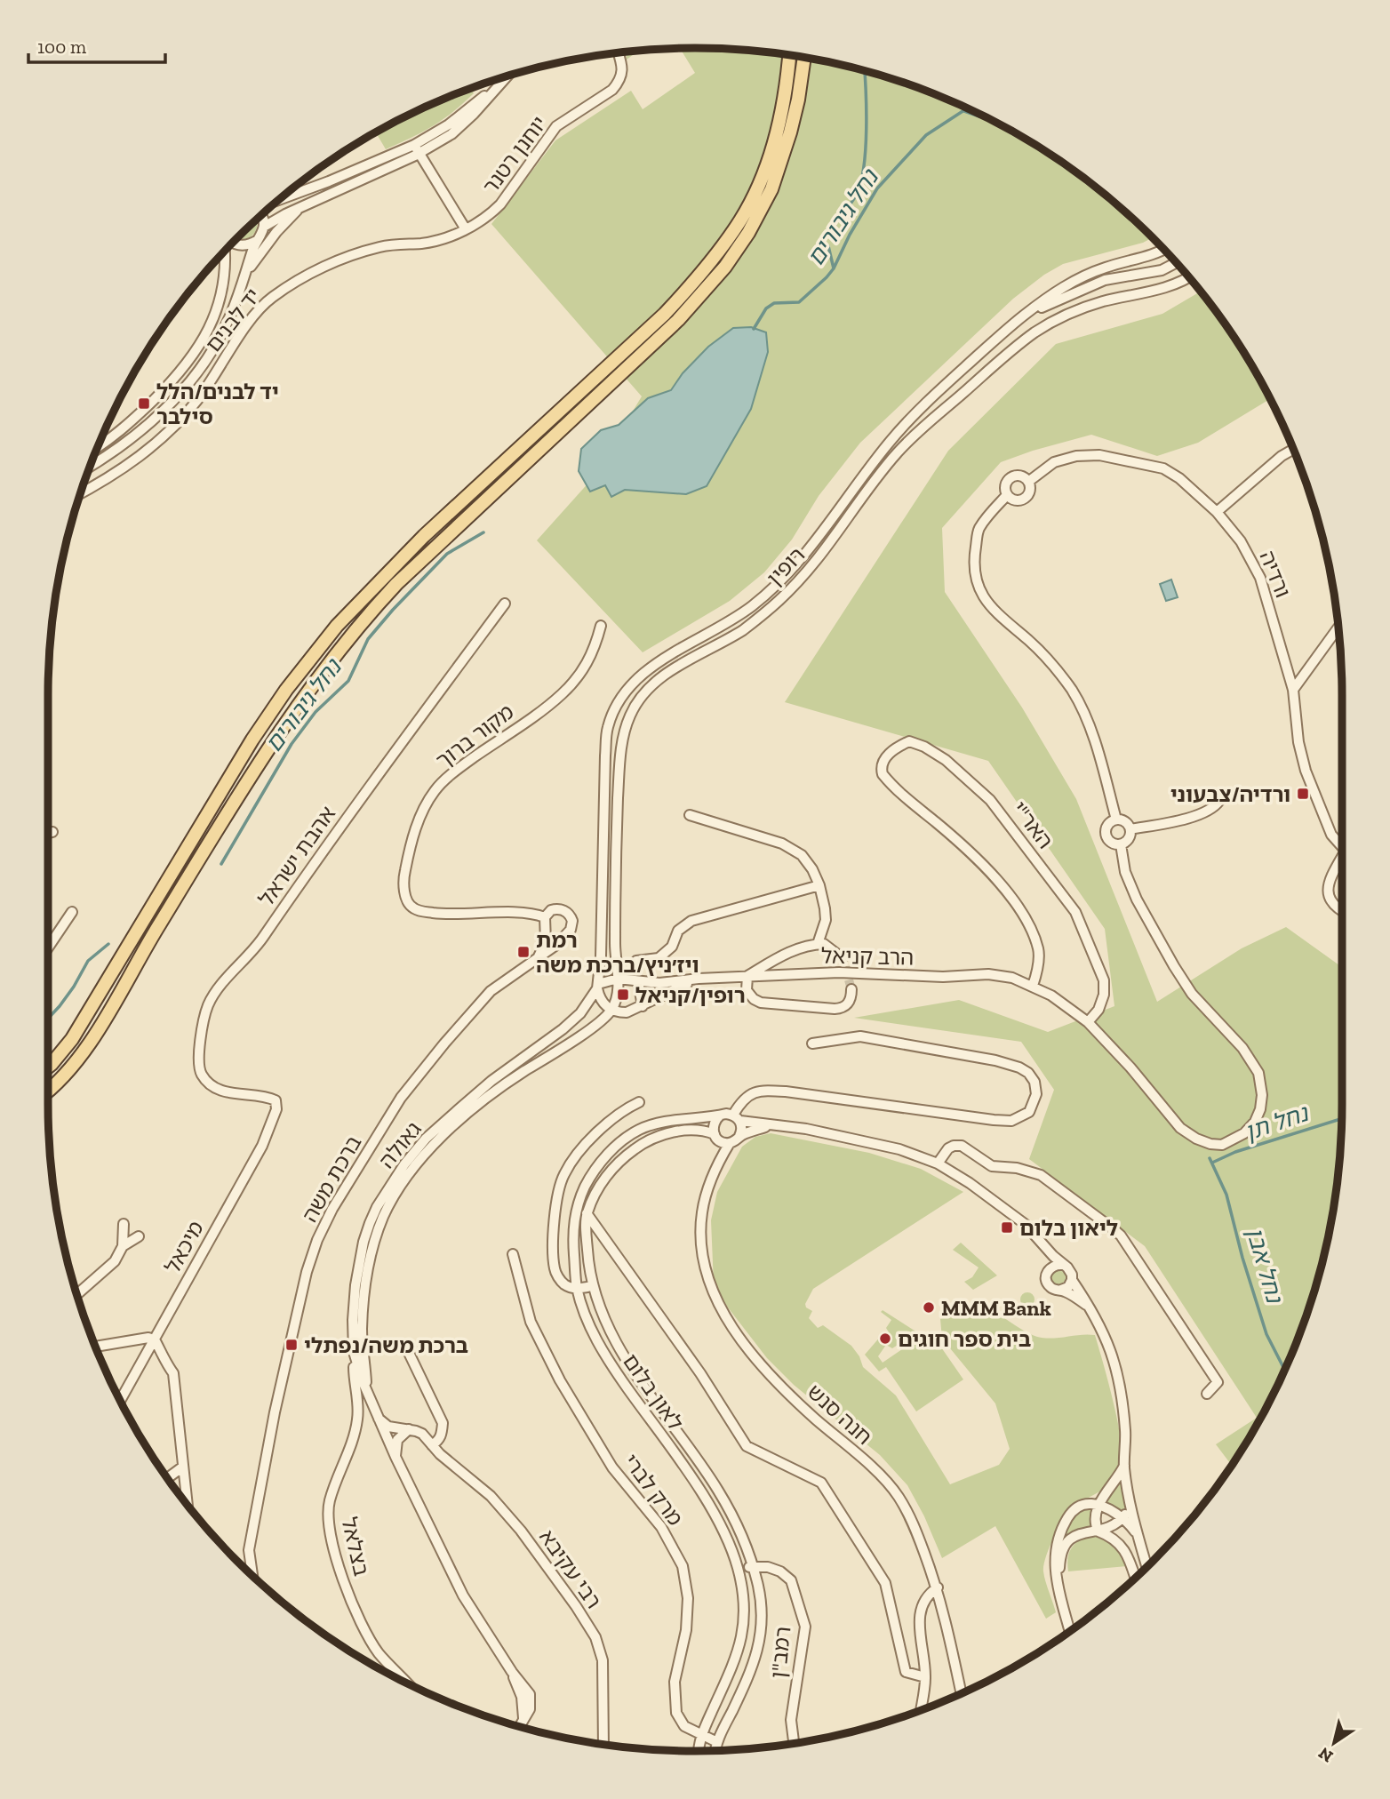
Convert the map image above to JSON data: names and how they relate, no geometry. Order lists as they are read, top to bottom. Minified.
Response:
{"streets":{"street":["יוחנן רטנר","יד לבנים","רופין","ורדיה","מקור ברוך","האר\"י","אהבת ישראל","הרב קניאל","גאולה","ברכת משה","מיכאל","לאון בלום","חנה סנש","מרק לברי","בצלאל","רבי עקיבא","רמב\"ן"]},"crossings":[["יוחנן רטנר","יד לבנים"],["רופין","הרב קניאל"],["רופין","גאולה"],["מקור ברוך","ברכת משה"],["האר\"י","הרב קניאל"],["אהבת ישראל","מיכאל"],["הרב קניאל","גאולה"],["גאולה","בצלאל"],["גאולה","רבי עקיבא"],["לאון בלום","חנה סנש"],["לאון בלום","מרק לברי"],["לאון בלום","רמב\"ן"]],"water":["נחל גיבורים","נחל תן","נחל אבן"],"places":{"transit":["יד לבנים/הלל סילבר","ורדיה/צבעוני","רמת ויז׳ניץ/ברכת משה","רופין/קניאל","ליאון בלום","ברכת משה/נפתלי"],"other":["MMM Bank","בית ספר חוגים"]},"scale_bar":"100 m","north":"bottom left"}
